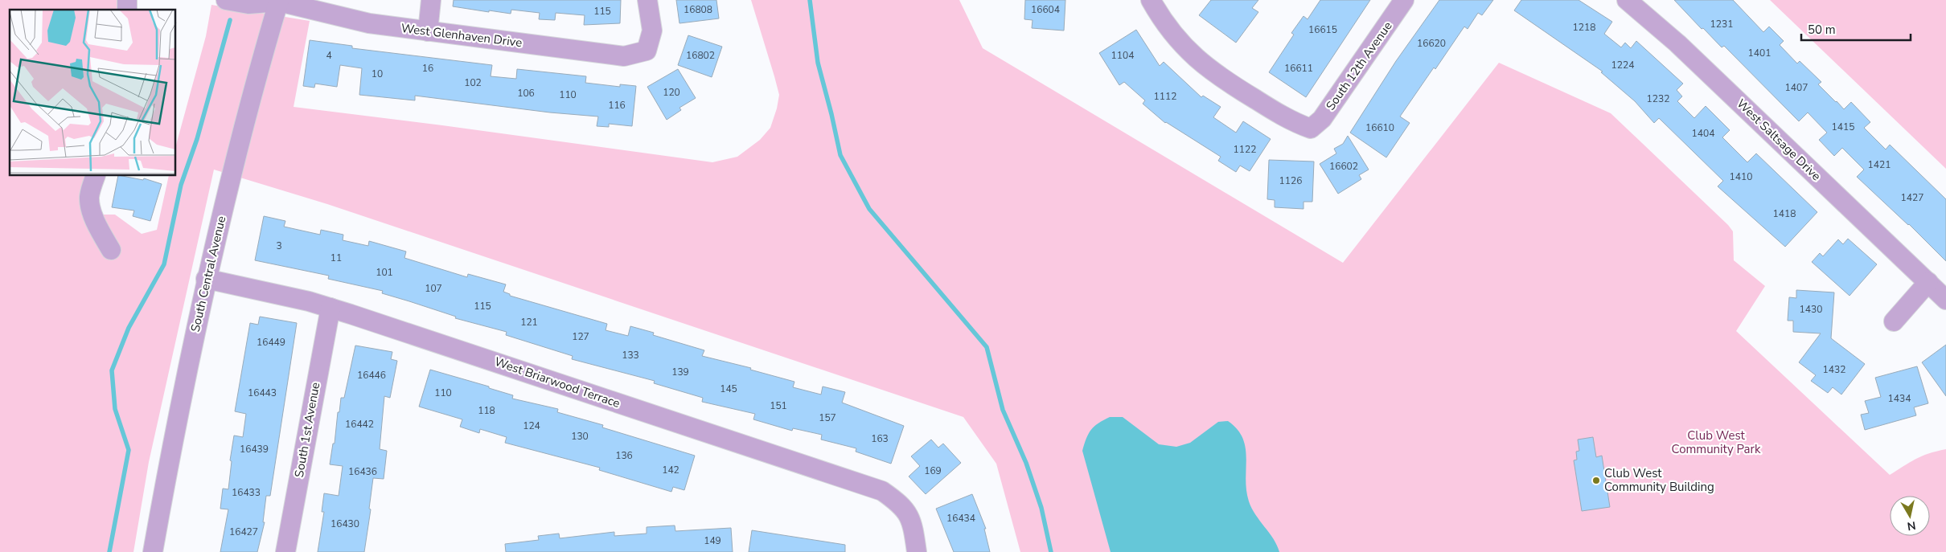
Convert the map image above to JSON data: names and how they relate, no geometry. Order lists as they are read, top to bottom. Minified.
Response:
{"streets":{"street":["West Glenhaven Drive","South 12th Avenue","West Saltsage Drive","South Central Avenue","West Briarwood Terrace","South 1st Avenue"]},"crossings":[["West Glenhaven Drive","South Central Avenue"],["South Central Avenue","West Briarwood Terrace"],["West Briarwood Terrace","South 1st Avenue"]],"parks":["Club West Community Park"],"places":["Club West Community Building"],"house_numbers":["16808","16604","115","1231","1218","16615","16620","1401","4","16802","1104","1224","16","16611","10","102","1407","120","106","110","1112","1232","116","1415","16610","1404","1122","1421","16602","1410","1126","1427","1418","3","11","101","107","115","1430","121","127","16449","133","1432","139","16446","145","16443","110","1434","151","118","157","16442","124","130","163","16439","136","142","169","16436","16433","16434","16430","16427","149"],"scale_bar":"50 m","north":"bottom"}
